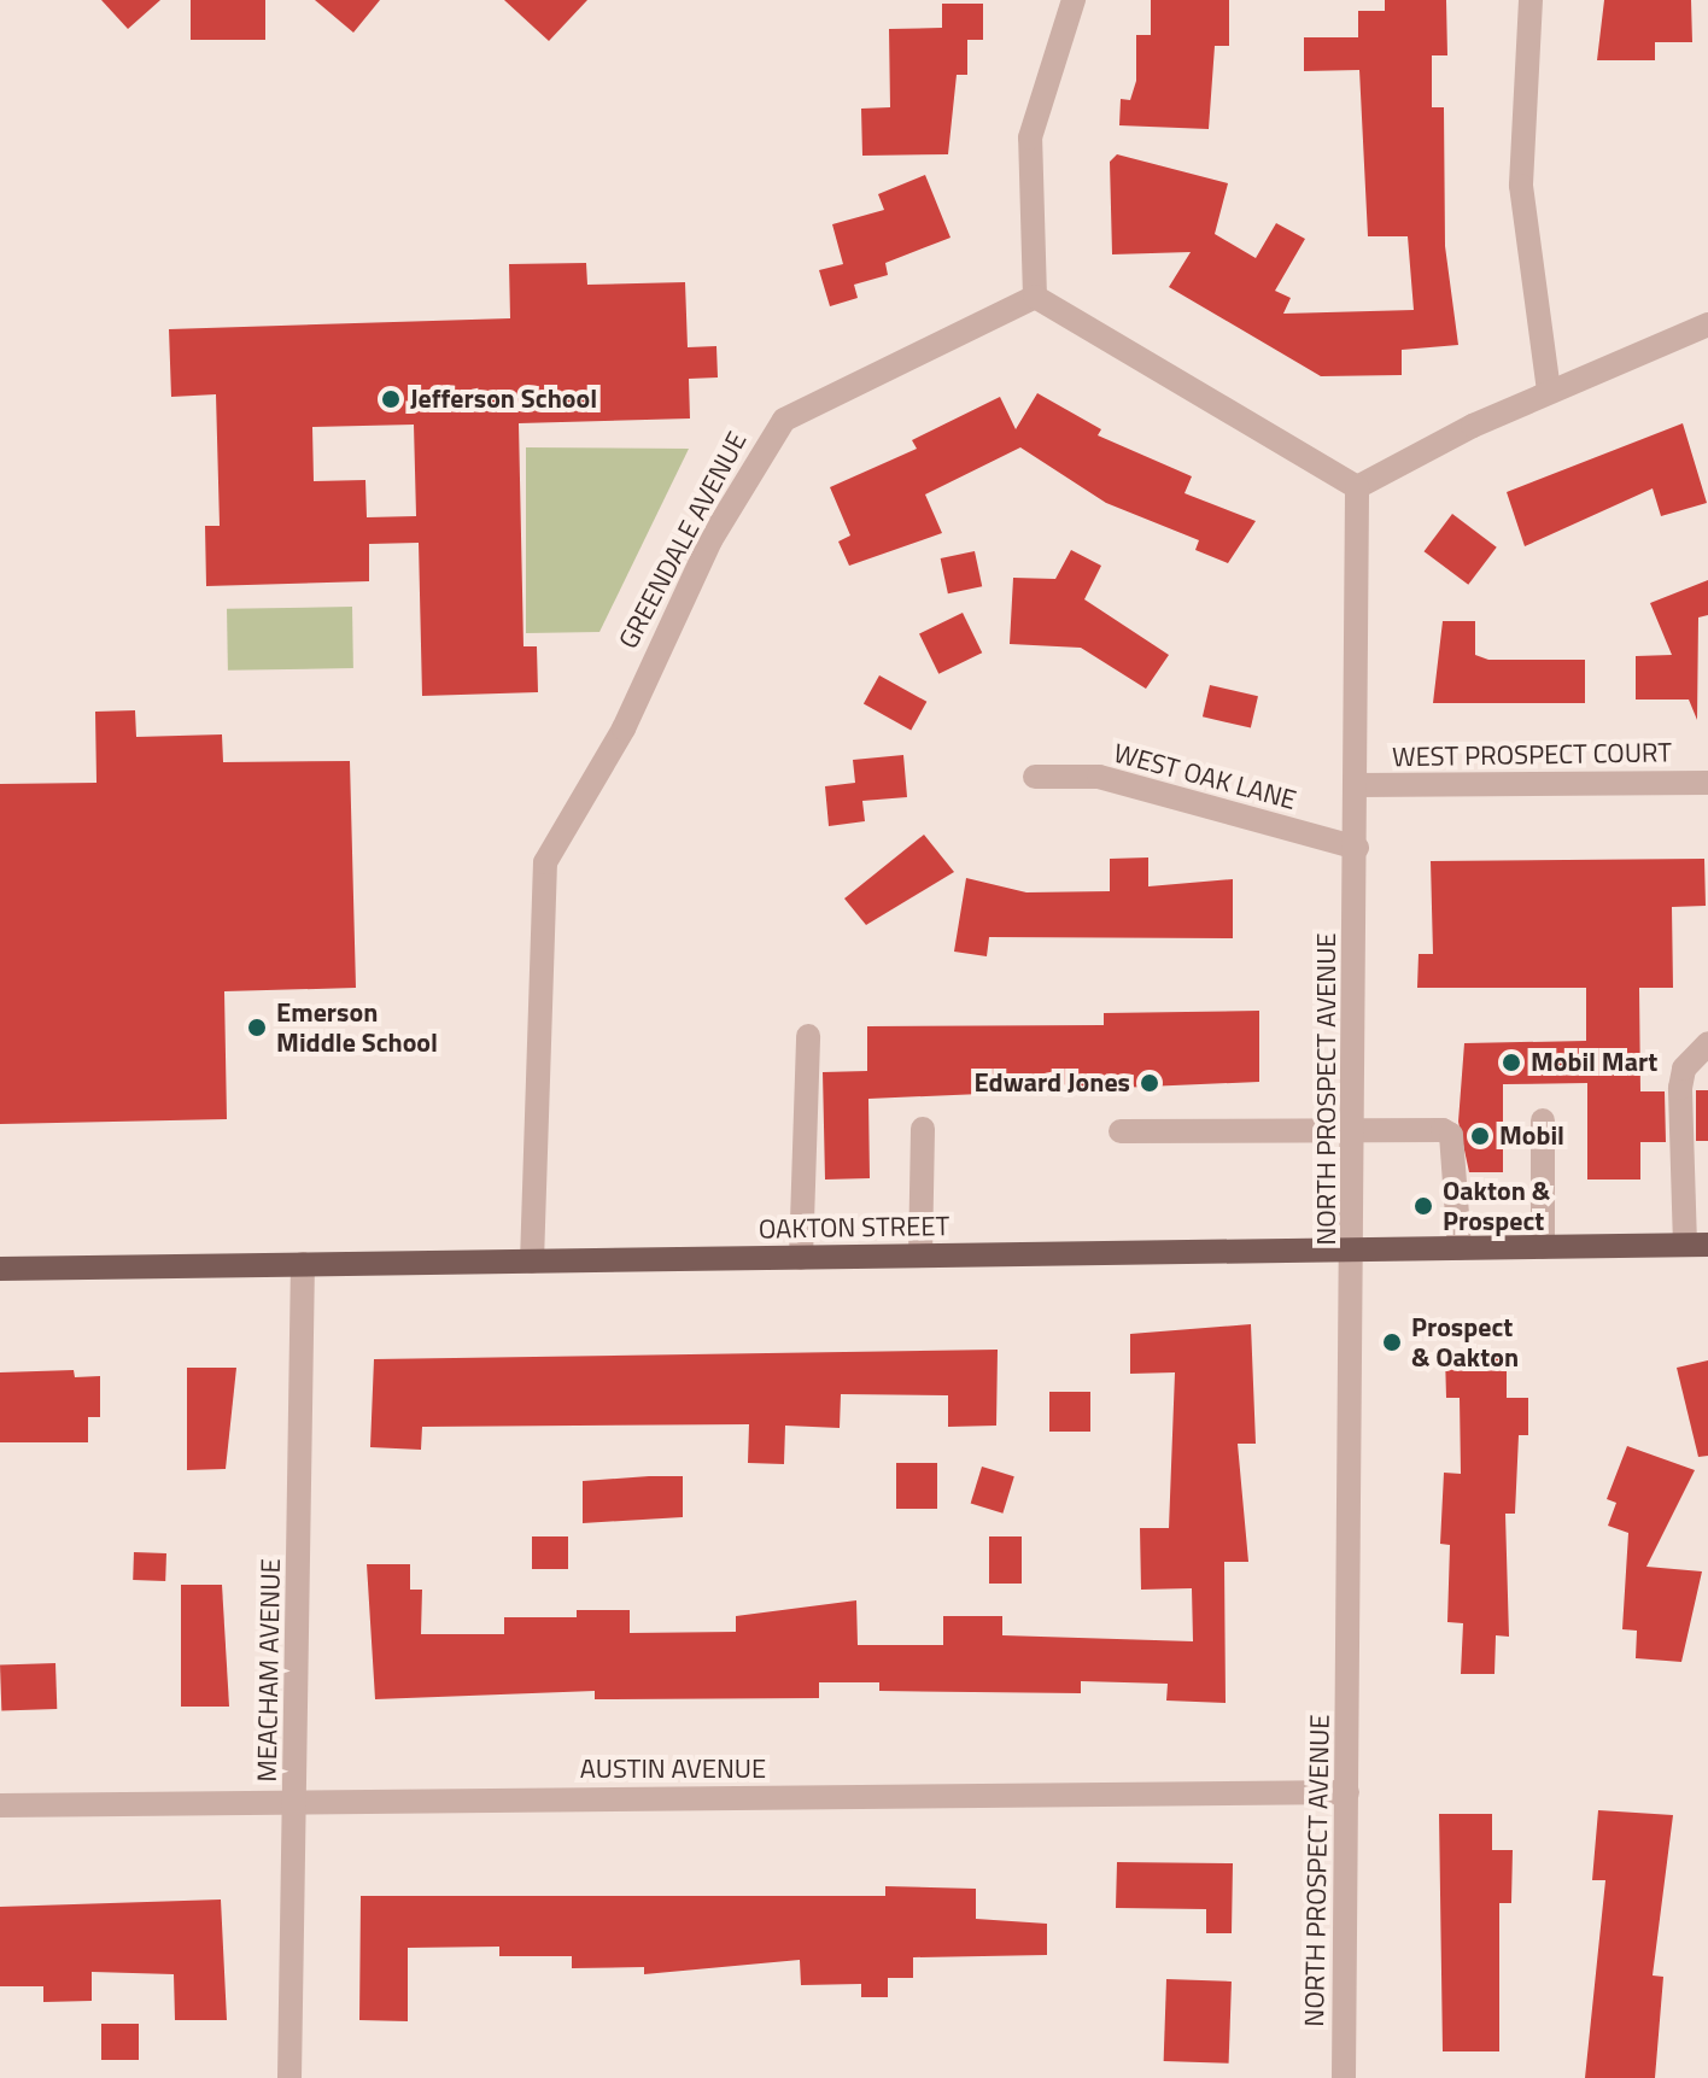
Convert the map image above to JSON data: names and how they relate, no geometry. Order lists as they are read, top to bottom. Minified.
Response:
{"streets":{"main road":["OAKTON STREET"],"street":["GREENDALE AVENUE","WEST PROSPECT COURT","WEST OAK LANE","NORTH PROSPECT AVENUE","MEACHAM AVENUE","AUSTIN AVENUE"]},"crossings":[["GREENDALE AVENUE","OAKTON STREET"],["WEST PROSPECT COURT","NORTH PROSPECT AVENUE"],["WEST OAK LANE","NORTH PROSPECT AVENUE"],["NORTH PROSPECT AVENUE","OAKTON STREET"],["NORTH PROSPECT AVENUE","AUSTIN AVENUE"],["OAKTON STREET","MEACHAM AVENUE"],["MEACHAM AVENUE","AUSTIN AVENUE"]],"places":["Jefferson School","Emerson Middle School","Mobil Mart","Edward Jones","Mobil","Oakton & Prospect","Prospect & Oakton"]}
